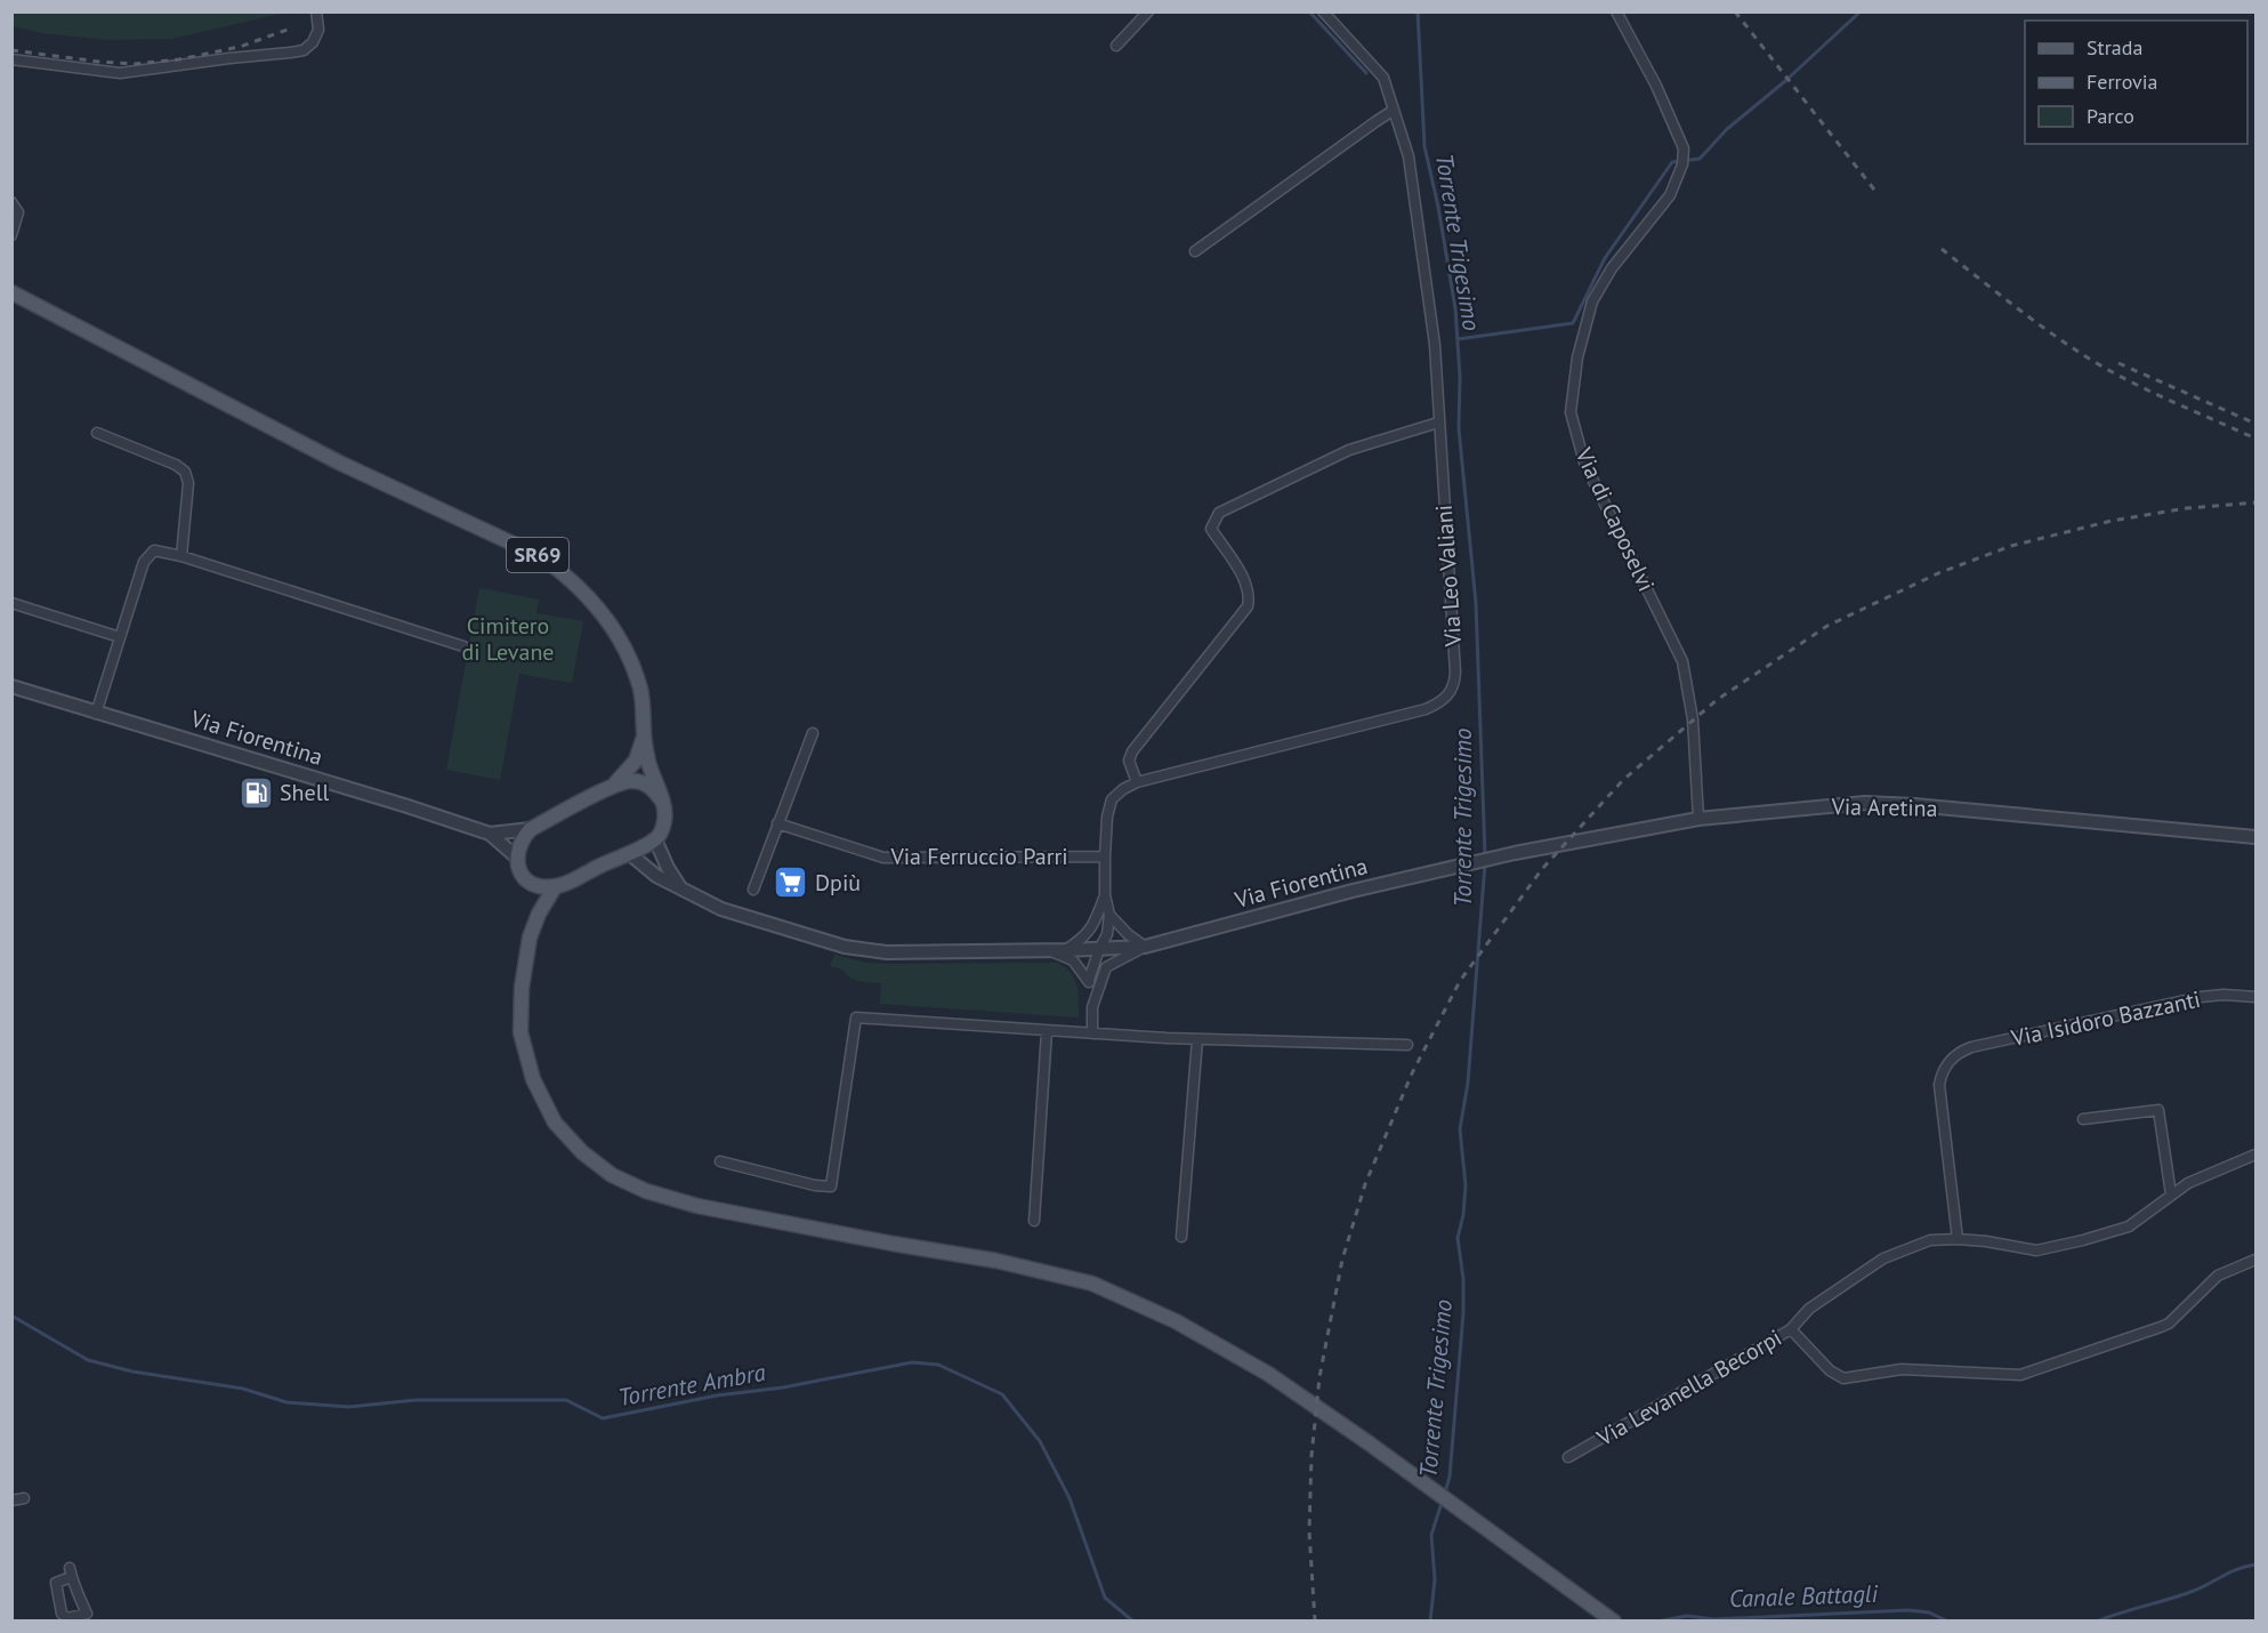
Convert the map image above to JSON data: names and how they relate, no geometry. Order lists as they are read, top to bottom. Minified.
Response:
{"streets":{"main road":["SR69","Via Fiorentina"],"street":["Via di Caposelvi","Via Leo Valiani","Via Aretina","Via Ferruccio Parri","Via Isidoro Bazzanti","Via Levanella Becorpi"]},"crossings":[["Via di Caposelvi","Via Aretina"],["SR69","Via Fiorentina"],["Via Leo Valiani","Via Fiorentina"],["Via Leo Valiani","Via Ferruccio Parri"],["Via Fiorentina","Via Aretina"],["Via Isidoro Bazzanti","Via Levanella Becorpi"]],"water":["Torrente Trigesimo","Torrente Ambra","Canale Battagli"],"parks":["Cimitero di Levane"],"places":{"fuel station":["Shell"],"supermarket":["Dpiù"]},"legend":["Strada","Ferrovia","Parco"]}
